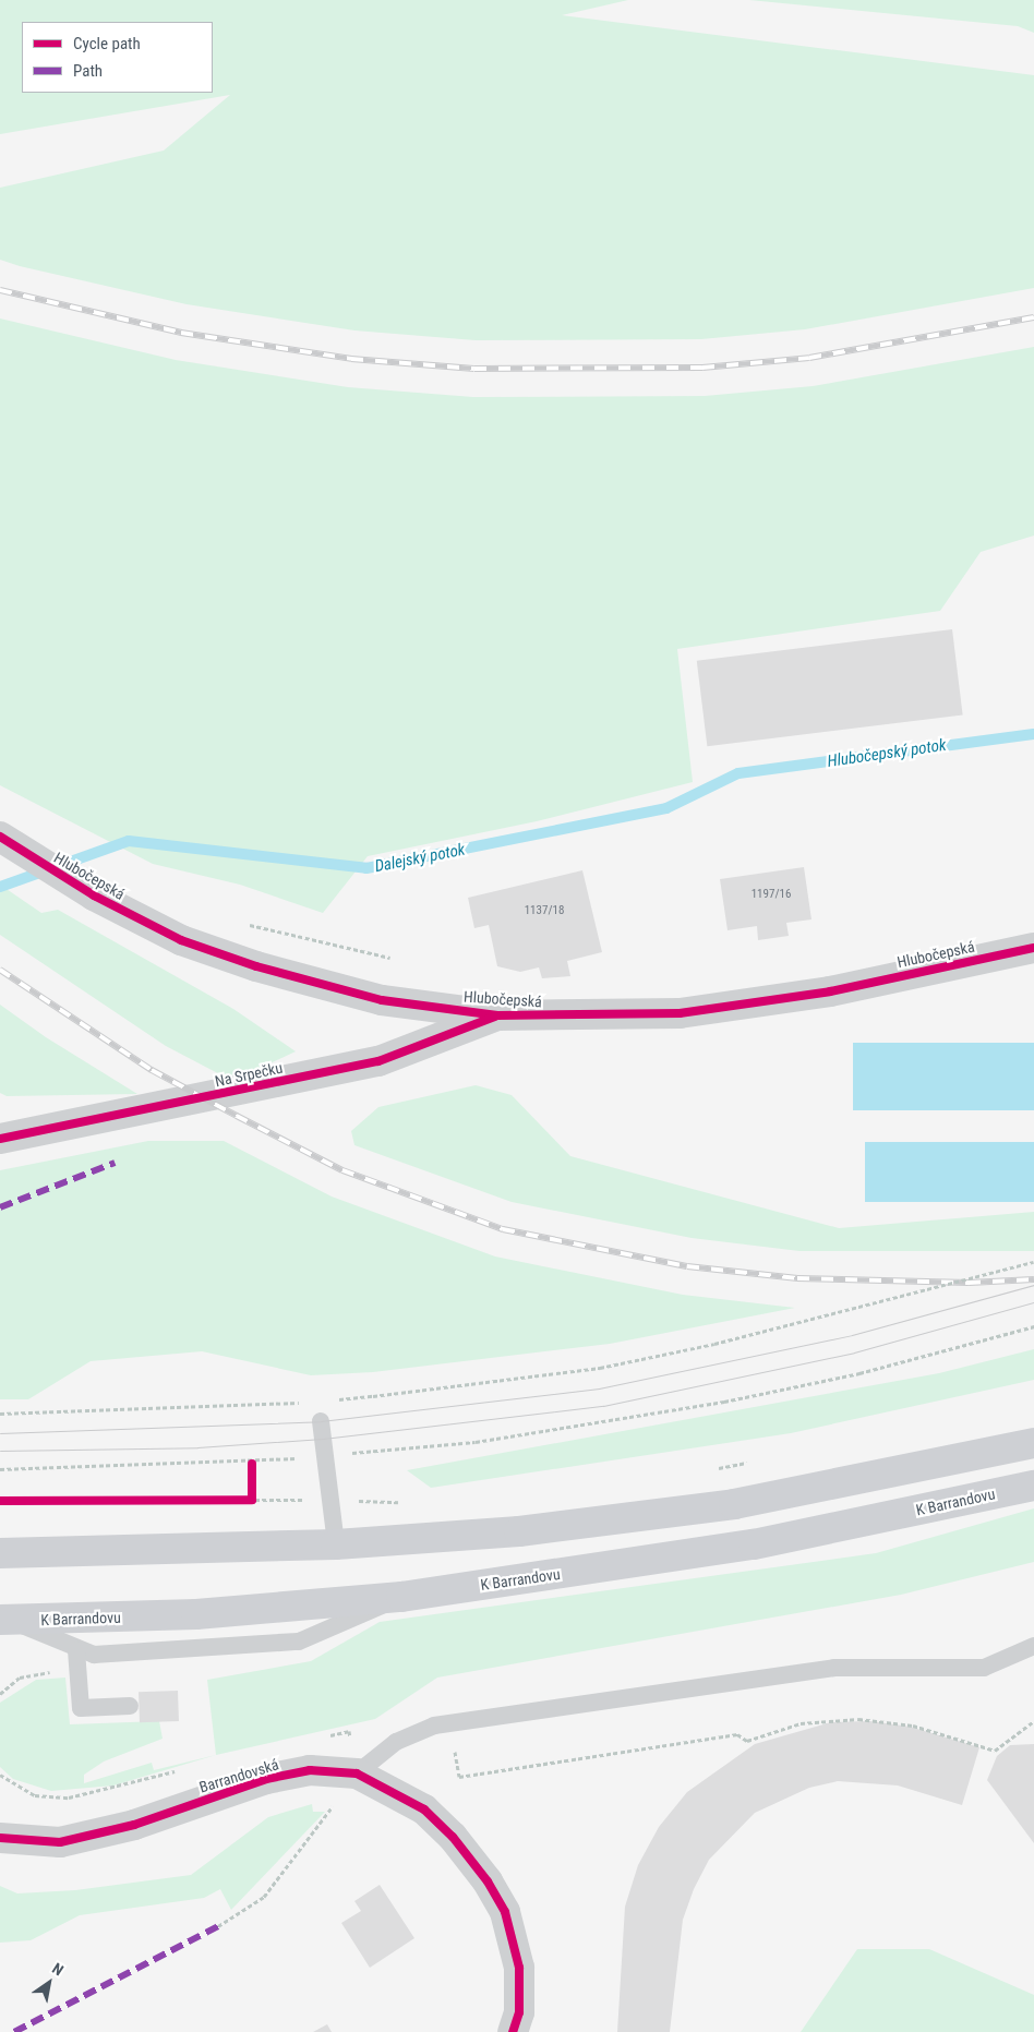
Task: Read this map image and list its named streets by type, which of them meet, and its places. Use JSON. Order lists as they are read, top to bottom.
{
  "streets": {
    "main road": ["K Barrandovu"],
    "street": ["Hlubočepská", "Na Srpečku", "Barrandovská"]
  },
  "crossings": [
    ["Hlubočepská", "Na Srpečku"]
  ],
  "water": ["Hlubočepský potok", "Dalejský potok"],
  "house_numbers": ["1197/16", "1137/18"],
  "legend": ["Cycle path", "Path"],
  "north": "top right"
}
